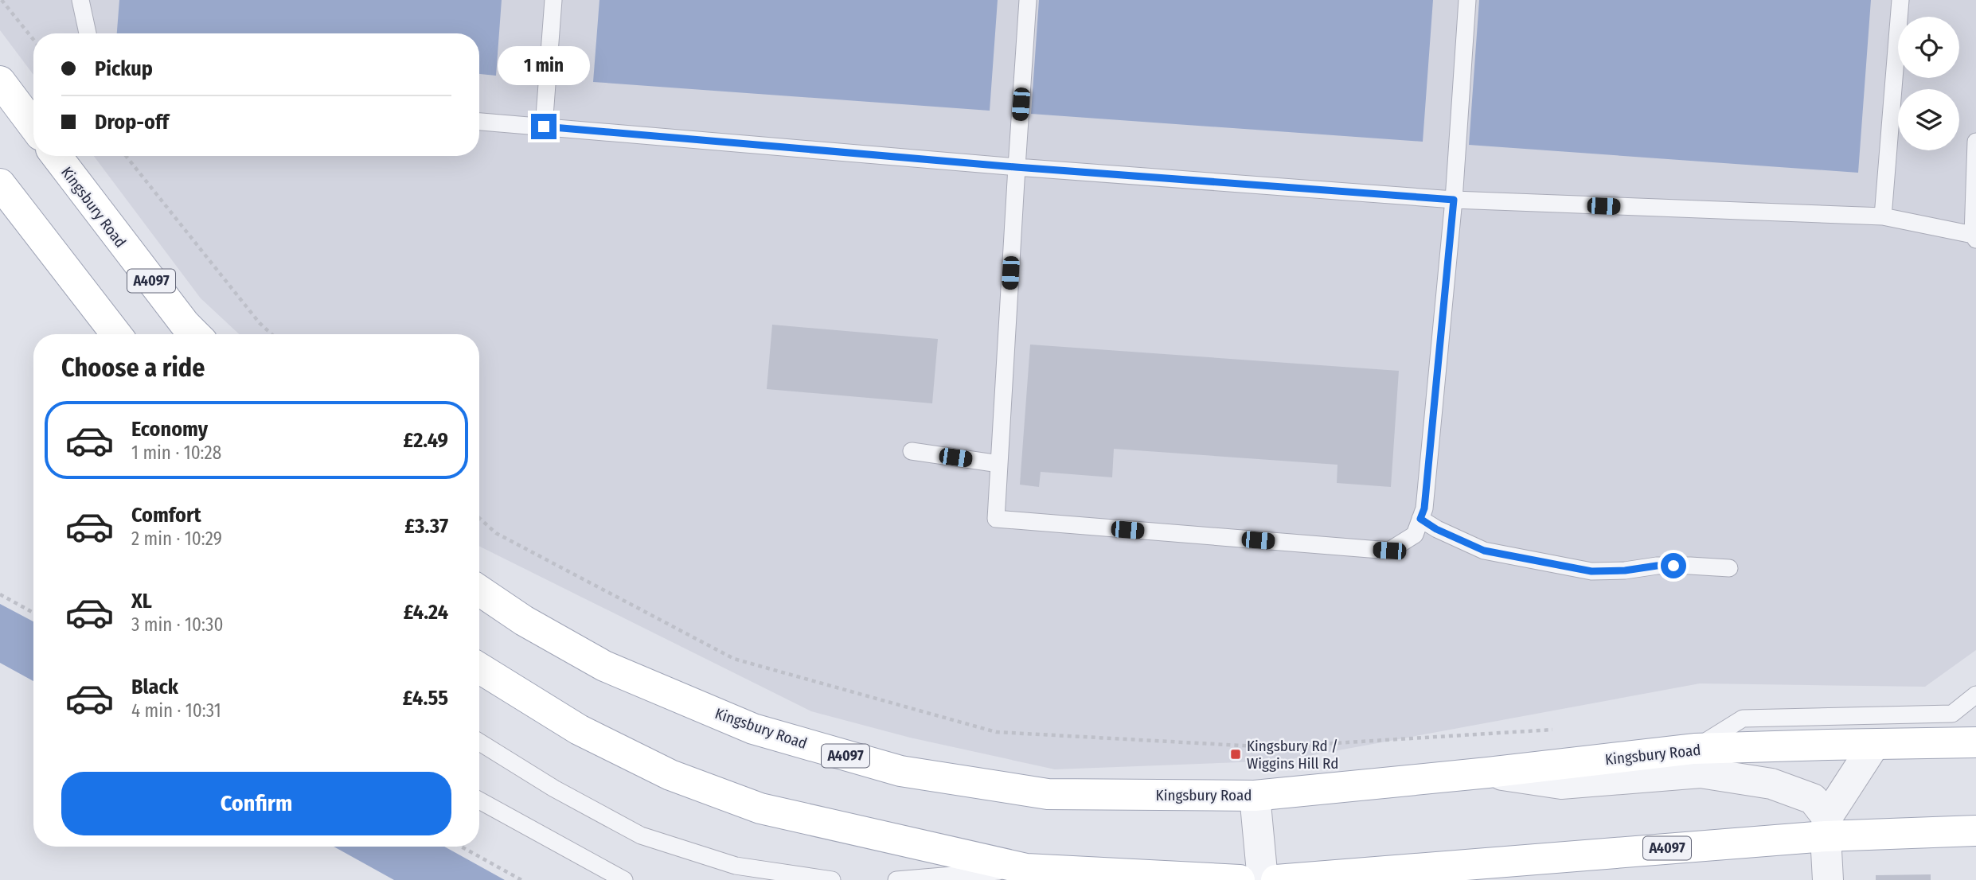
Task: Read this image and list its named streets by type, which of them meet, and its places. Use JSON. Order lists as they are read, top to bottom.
{
  "streets": {
    "main road": ["Kingsbury Road", "A4097"]
  },
  "places": {
    "transit": ["Kingsbury Rd / Wiggins Hill Rd"]
  },
  "page": {
    "banner": ["Pickup", "Drop-off"],
    "bubble": "1 min",
    "heading": "Choose a ride",
    "list": [
      {
        "name": "Economy",
        "note": "1 min · 10:28",
        "value": "£2.49"
      },
      {
        "name": "Comfort",
        "note": "2 min · 10:29",
        "value": "£3.37"
      },
      {
        "name": "XL",
        "note": "3 min · 10:30",
        "value": "£4.24"
      },
      {
        "name": "Black",
        "note": "4 min · 10:31",
        "value": "£4.55"
      }
    ],
    "buttons": "Confirm"
  }
}
